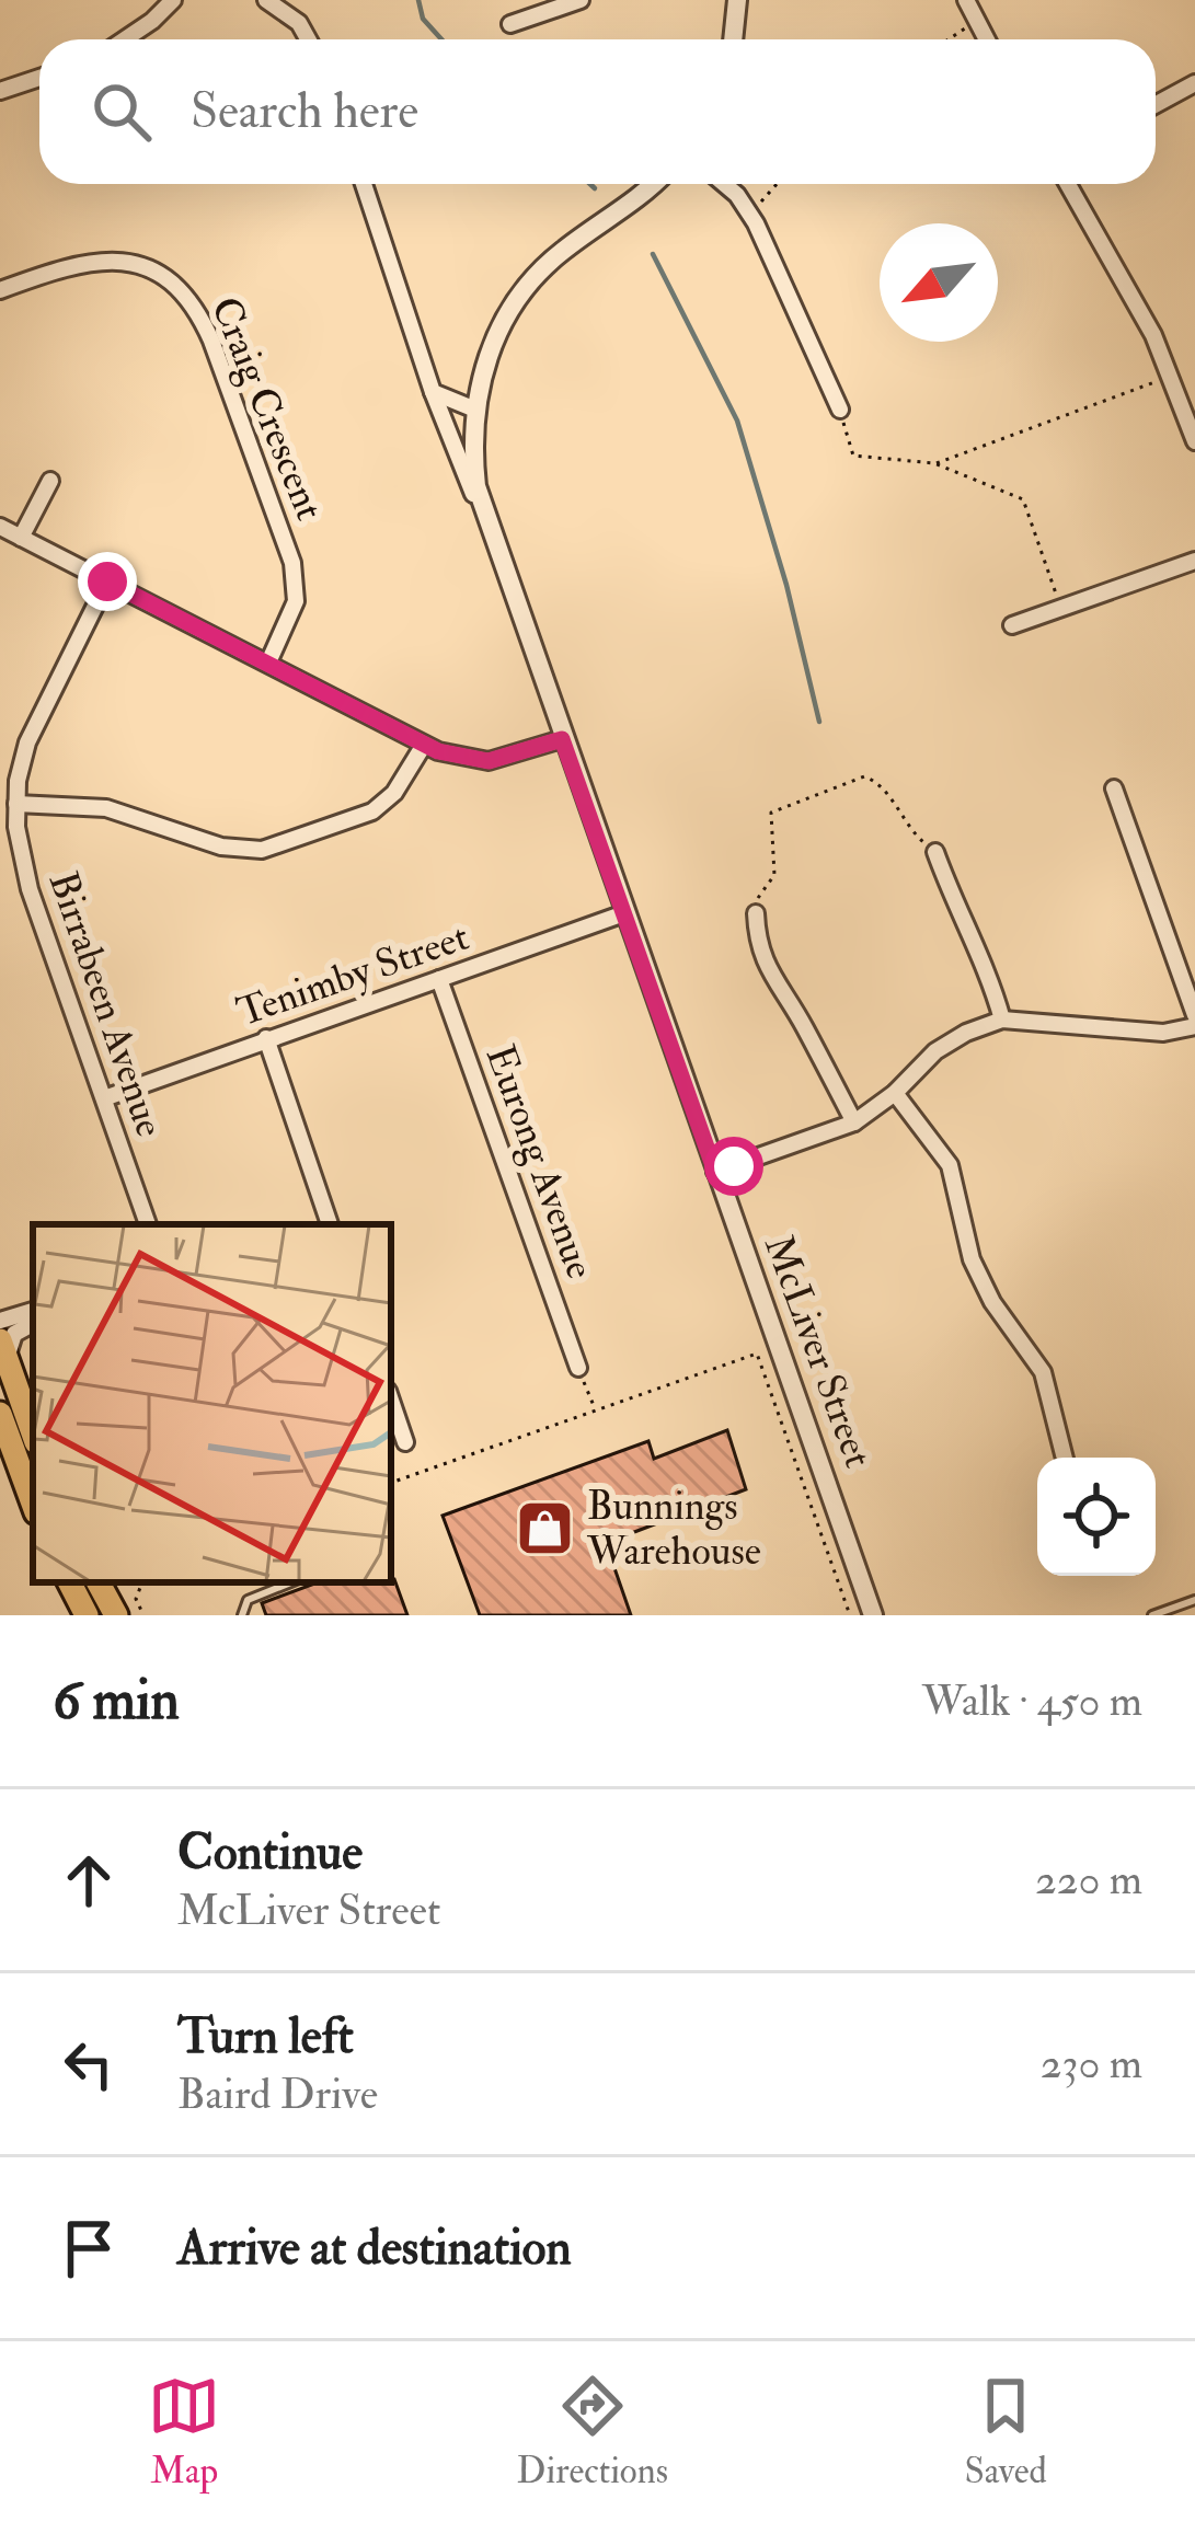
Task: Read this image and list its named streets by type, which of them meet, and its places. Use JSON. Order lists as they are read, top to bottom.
{
  "streets": {
    "street": [
      "Craig Crescent",
      "Tenimby Street",
      "Birrabeen Avenue",
      "Eurong Avenue",
      "McLiver Street"
    ]
  },
  "crossings": [
    ["Tenimby Street", "Birrabeen Avenue"],
    ["Tenimby Street", "Eurong Avenue"],
    ["Tenimby Street", "McLiver Street"]
  ],
  "places": {
    "shop": ["Bunnings Warehouse"]
  },
  "north": "bottom left",
  "page": {
    "search": "Search here",
    "heading": ["6 min", "Walk · 450 m"],
    "list": [
      ["Continue", "McLiver Street", "220 m"],
      ["Turn left", "Baird Drive", "230 m"],
      "Arrive at destination"
    ],
    "nav": ["Map", "Directions", "Saved"]
  }
}
